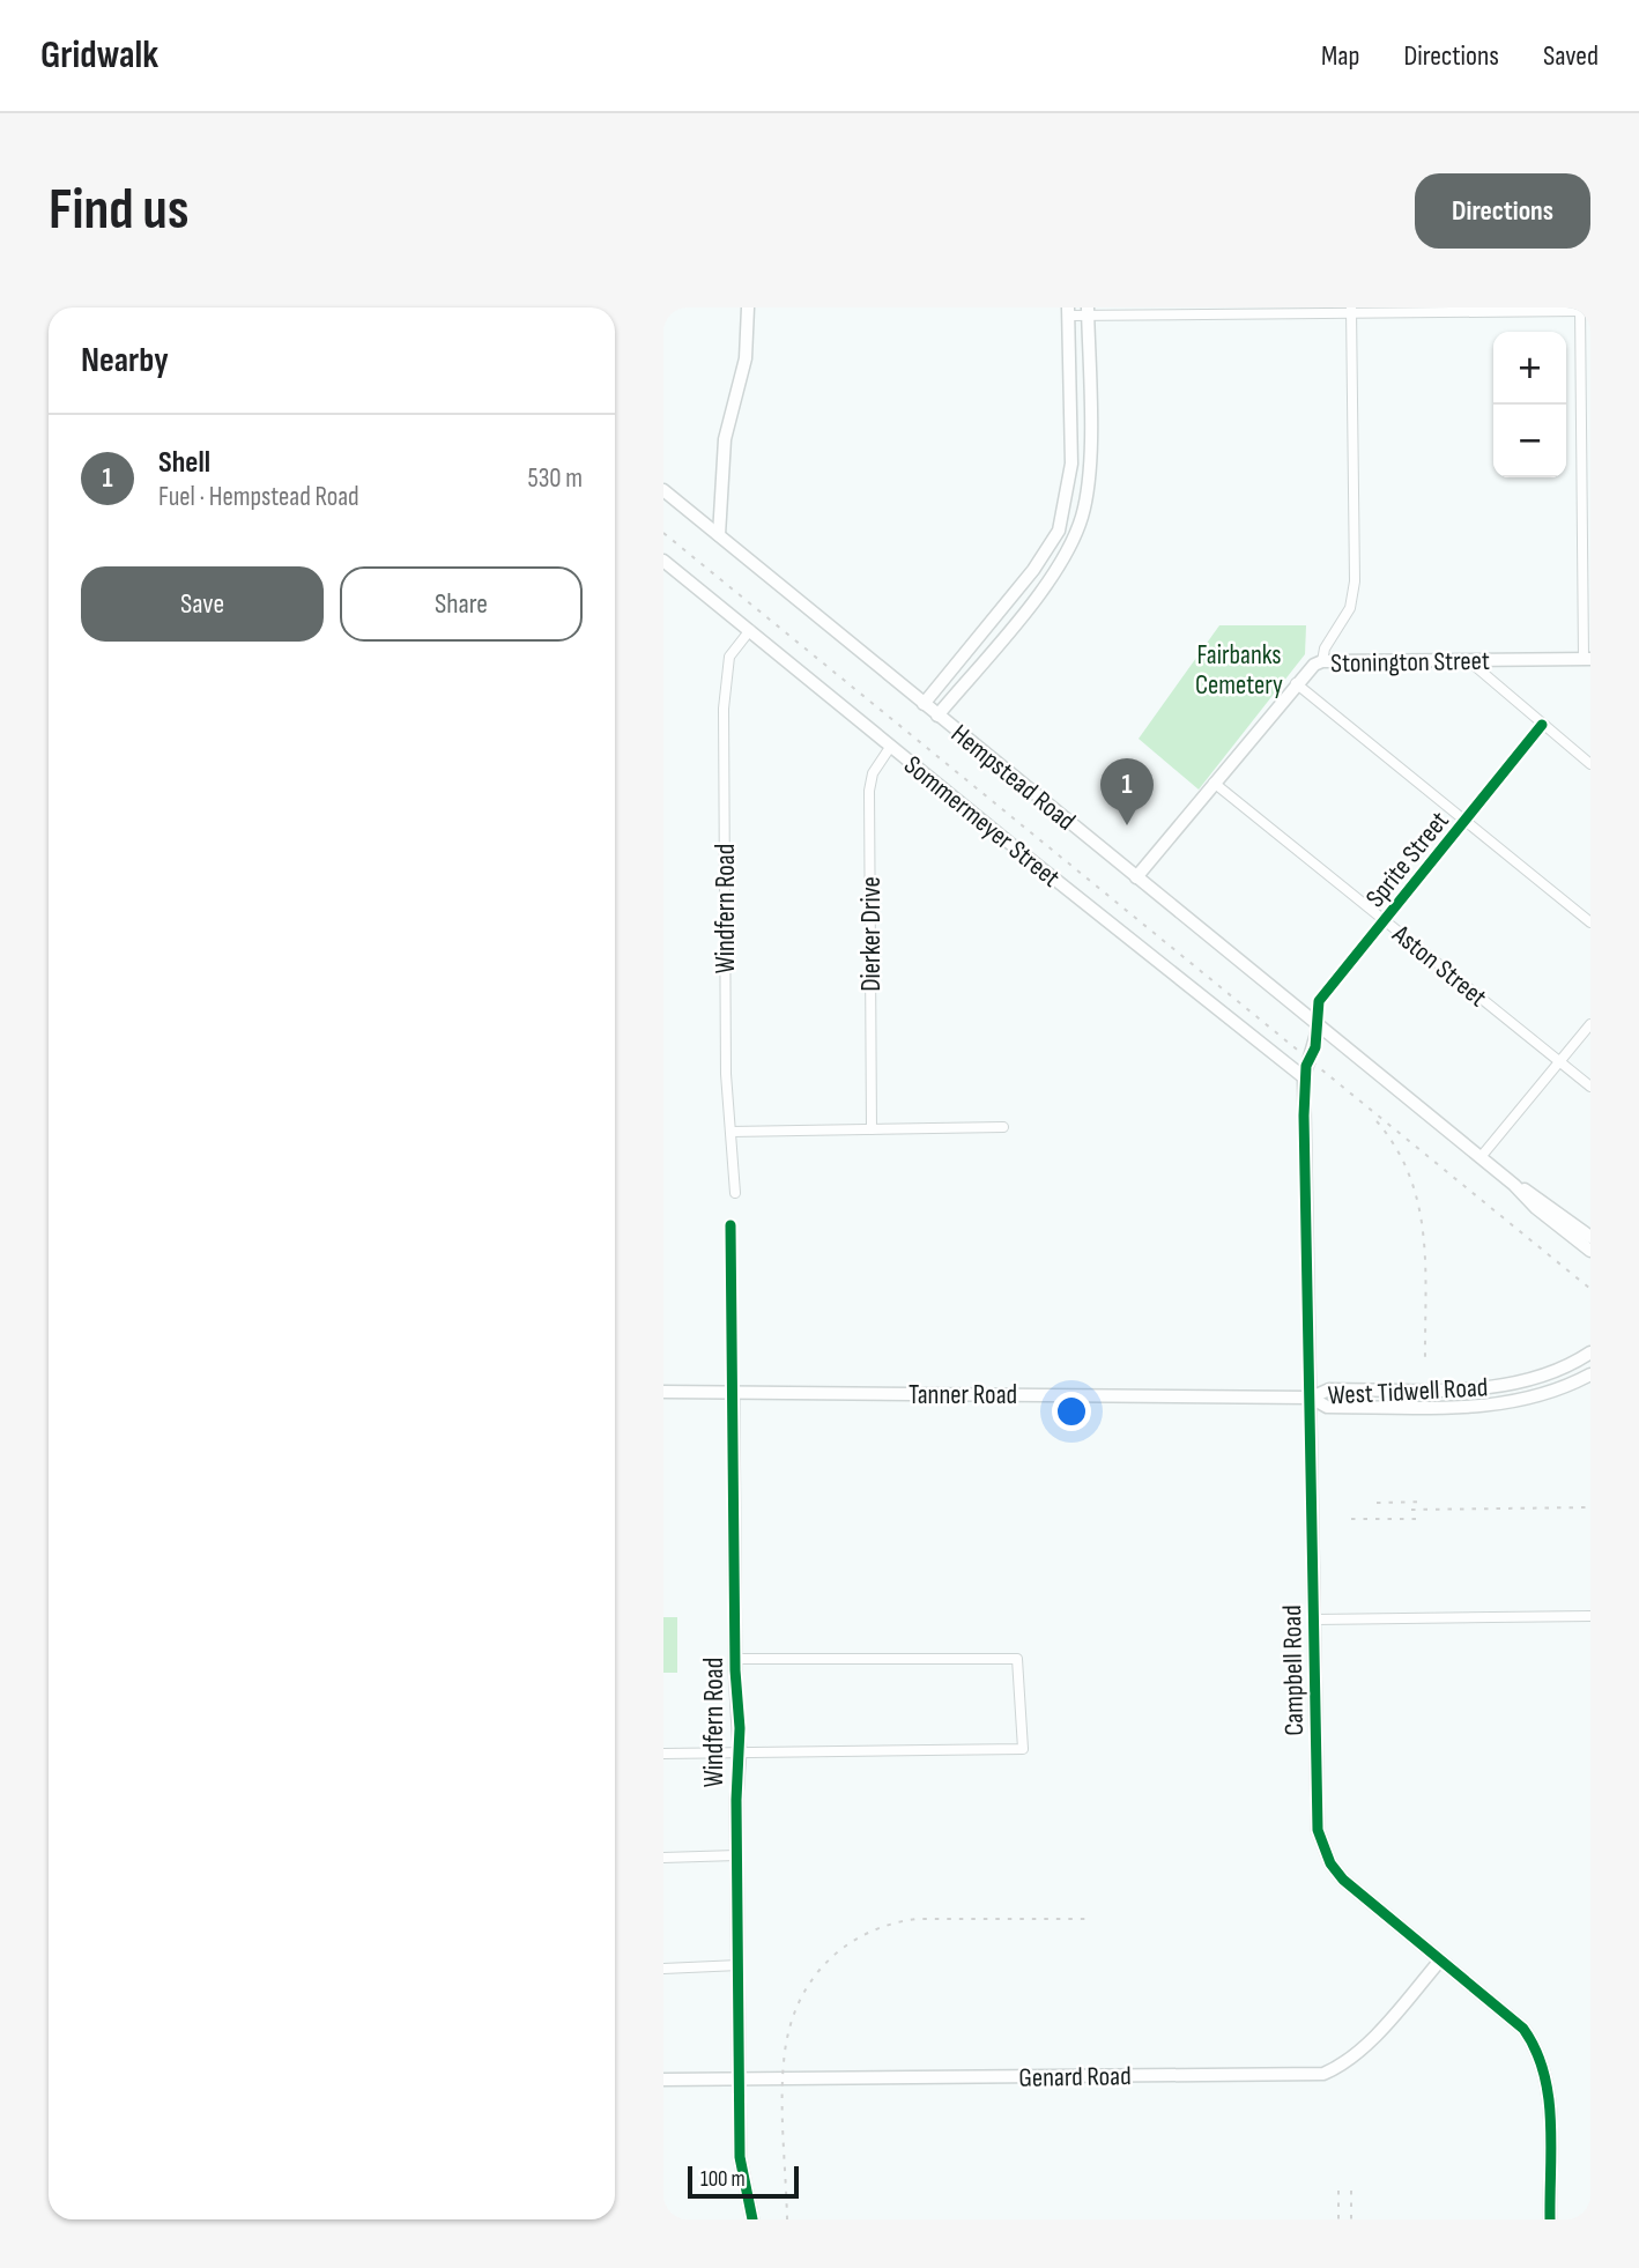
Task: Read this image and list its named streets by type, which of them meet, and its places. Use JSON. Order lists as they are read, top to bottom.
{
  "streets": {
    "street": [
      "Stonington Street",
      "Hempstead Road",
      "Sommermeyer Street",
      "Sprite Street",
      "Windfern Road",
      "Dierker Drive",
      "Aston Street",
      "West Tidwell Road",
      "Tanner Road",
      "Campbell Road",
      "Genard Road"
    ]
  },
  "crossings": [
    ["Stonington Street", "Hempstead Road"],
    ["Stonington Street", "Aston Street"],
    ["Hempstead Road", "Sprite Street"],
    ["Hempstead Road", "Campbell Road"],
    ["Sommermeyer Street", "Windfern Road"],
    ["Sommermeyer Street", "Dierker Drive"],
    ["Sommermeyer Street", "Campbell Road"],
    ["Sprite Street", "Aston Street"],
    ["Sprite Street", "Campbell Road"],
    ["Windfern Road", "Tanner Road"],
    ["Windfern Road", "Genard Road"],
    ["West Tidwell Road", "Tanner Road"],
    ["West Tidwell Road", "Campbell Road"],
    ["Tanner Road", "Campbell Road"],
    ["Campbell Road", "Genard Road"]
  ],
  "parks": ["Fairbanks Cemetery"],
  "scale_bar": "100 m",
  "page": {
    "header": "Gridwalk",
    "nav": ["Map", "Directions", "Saved"],
    "buttons": [
      "Directions",
      ["Save", "Share"]
    ],
    "title": "Find us",
    "heading": "Nearby",
    "map_buttons": ["+", "−"],
    "list": [
      {
        "mark": "1",
        "name": "Shell",
        "note": "Fuel · Hempstead Road",
        "value": "530 m"
      }
    ],
    "pins": "1",
    "scale": "100 m"
  }
}
